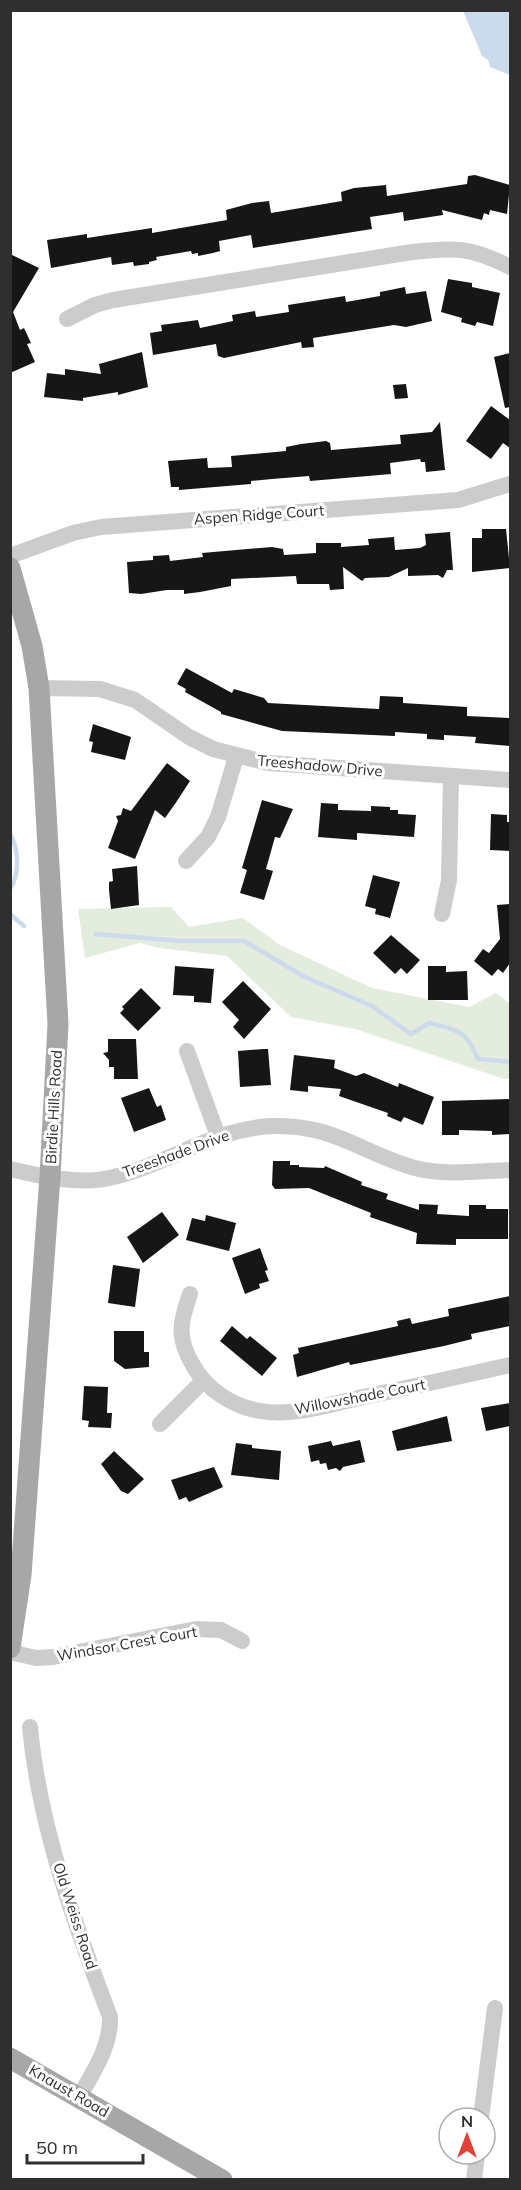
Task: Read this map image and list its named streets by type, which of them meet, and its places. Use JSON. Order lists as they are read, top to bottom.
{
  "streets": {
    "main road": ["Birdie Hills Road", "Knaust Road"],
    "street": [
      "Aspen Ridge Court",
      "Treeshadow Drive",
      "Treeshade Drive",
      "Willowshade Court",
      "Windsor Crest Court",
      "Old Weiss Road"
    ]
  },
  "crossings": [
    ["Treeshadow Drive", "Birdie Hills Road"],
    ["Birdie Hills Road", "Treeshade Drive"],
    ["Birdie Hills Road", "Windsor Crest Court"],
    ["Old Weiss Road", "Knaust Road"]
  ],
  "scale_bar": "50 m",
  "north": "top"
}
